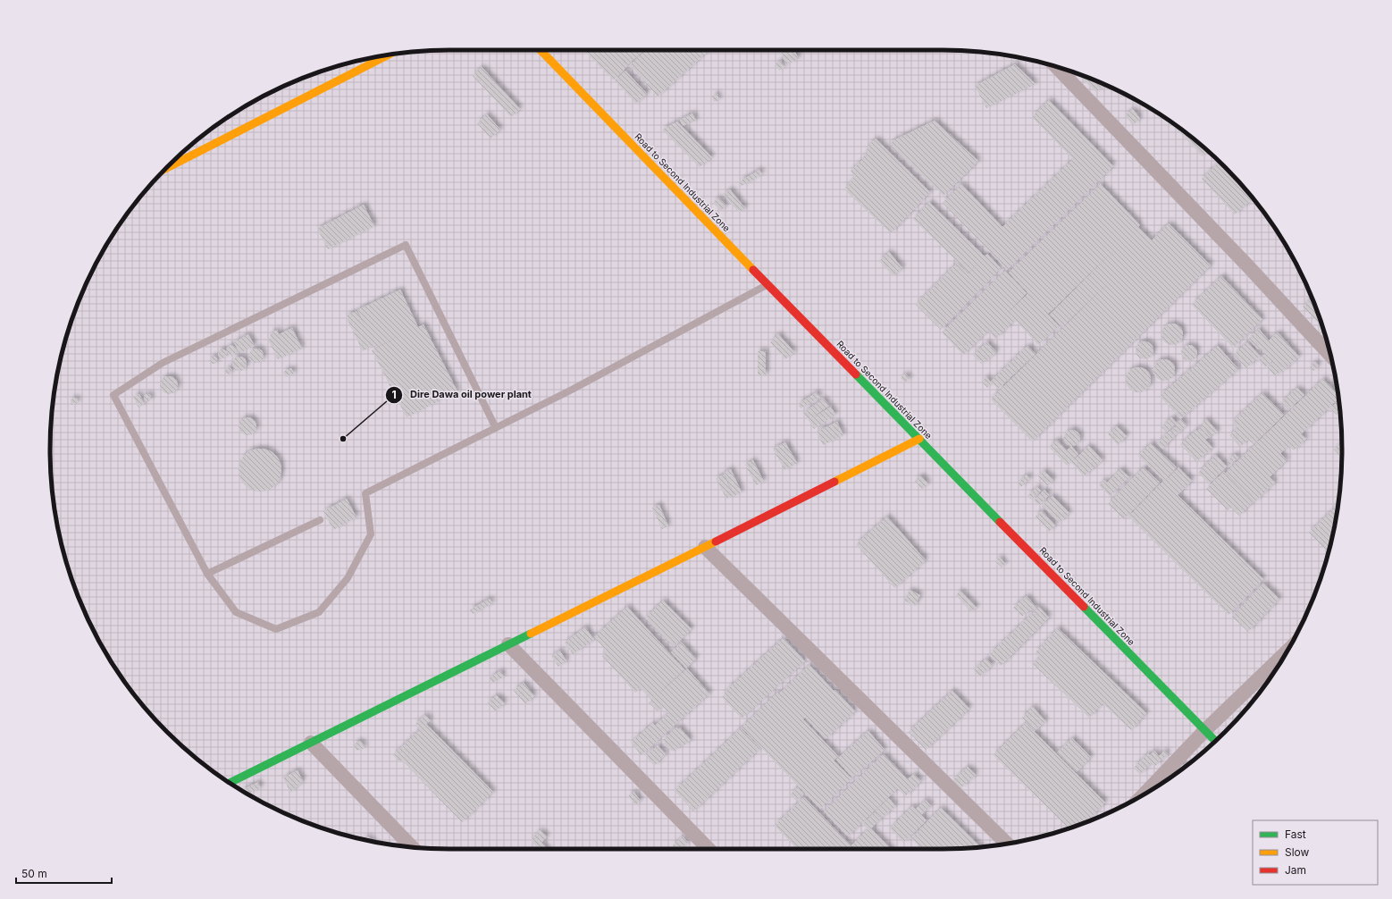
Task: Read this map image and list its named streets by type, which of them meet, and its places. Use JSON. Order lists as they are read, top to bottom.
{
  "streets": {
    "street": ["Road to Second Industrial Zone"]
  },
  "places": ["Dire Dawa oil power plant"],
  "legend": ["Fast", "Slow", "Jam"],
  "scale_bar": "50 m"
}
